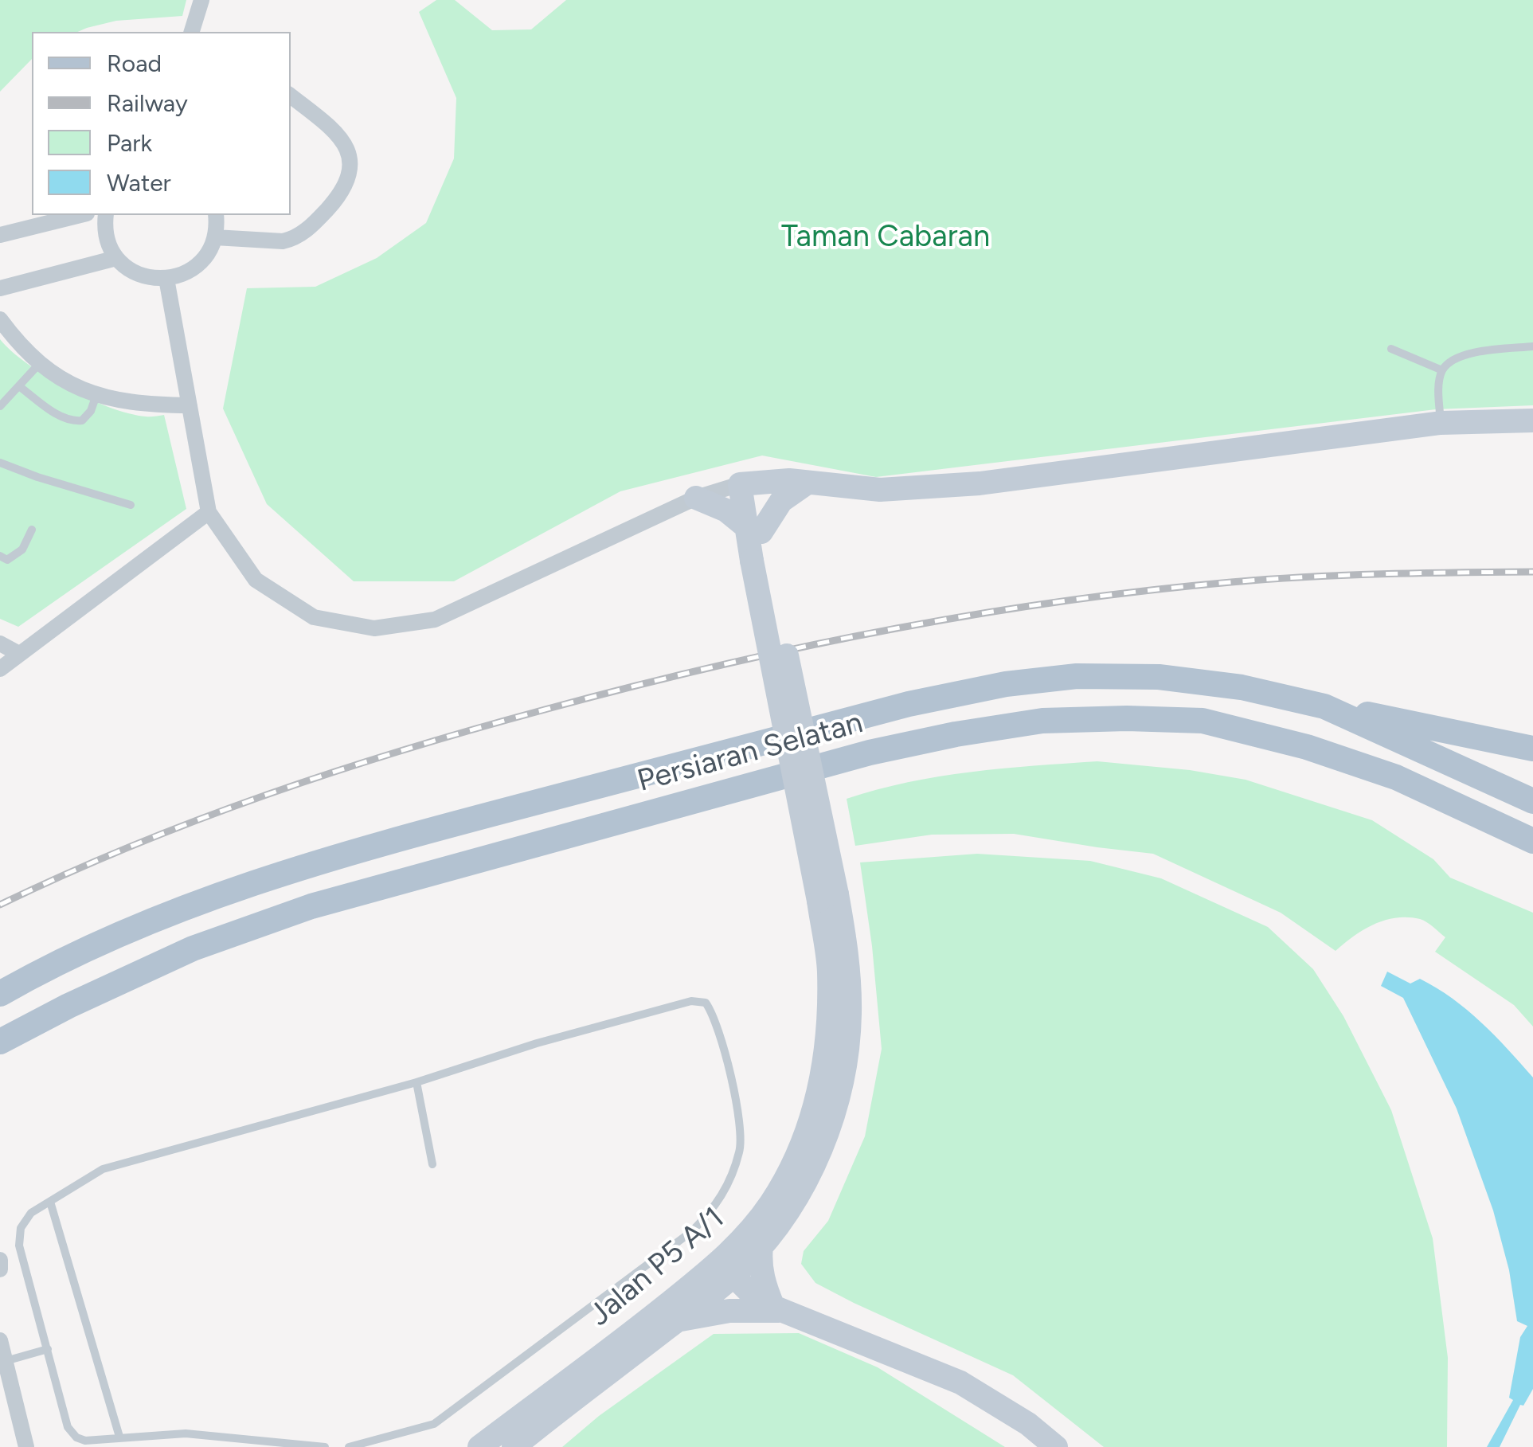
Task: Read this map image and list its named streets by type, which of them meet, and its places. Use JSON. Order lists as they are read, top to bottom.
{
  "streets": {
    "main road": ["Persiaran Selatan"],
    "street": ["Jalan P5 A/1"]
  },
  "parks": ["Taman Cabaran"],
  "legend": [
    "Road",
    "Railway",
    "Park",
    "Water"
  ]
}
